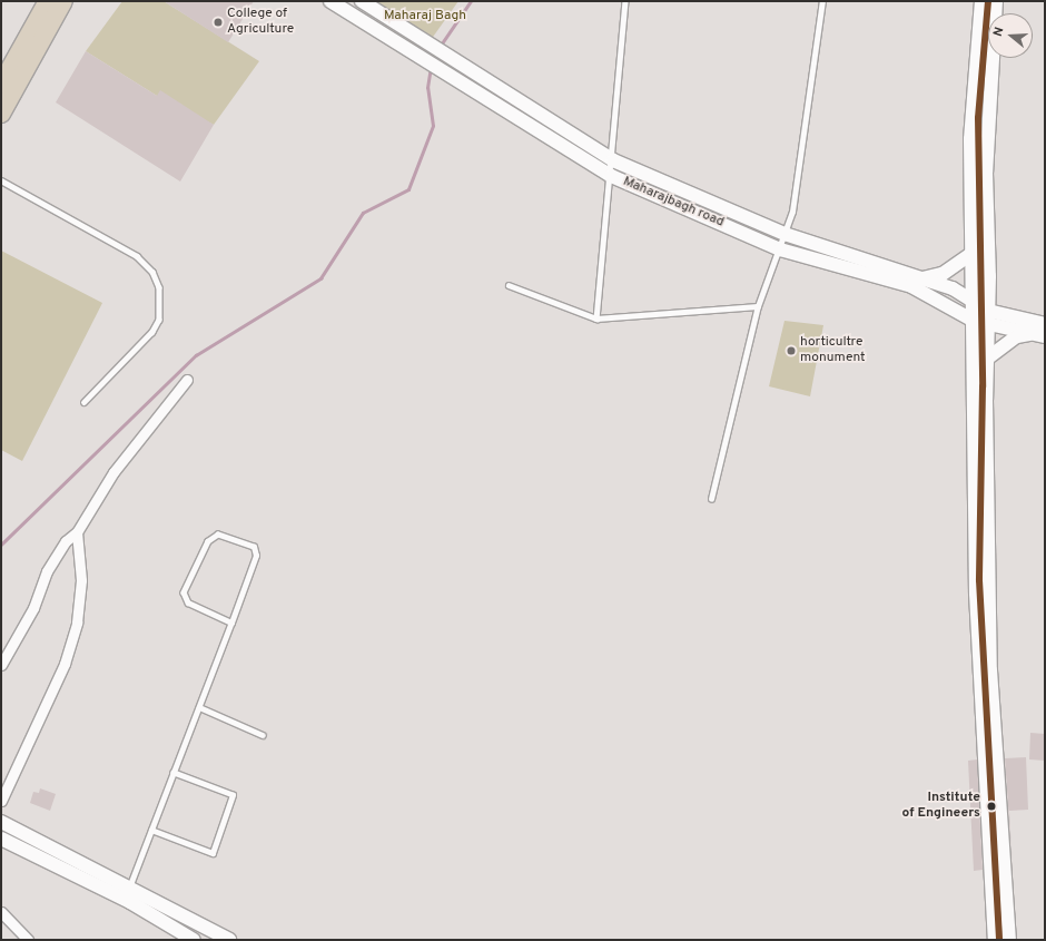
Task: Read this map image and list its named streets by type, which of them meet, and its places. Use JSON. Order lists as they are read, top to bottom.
{
  "streets": {
    "main road": ["Maharajbagh road"]
  },
  "parks": ["Maharaj Bagh"],
  "places": ["College of Agriculture", "horticultre monument", "Institute of Engineers"],
  "north": "left"
}
